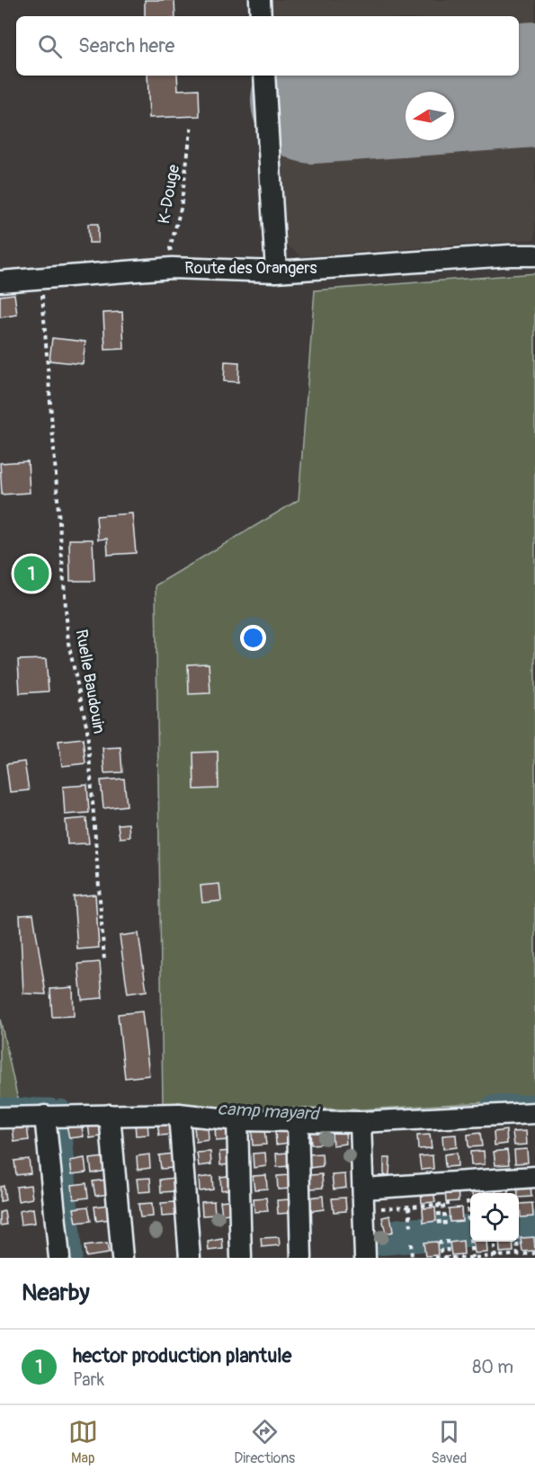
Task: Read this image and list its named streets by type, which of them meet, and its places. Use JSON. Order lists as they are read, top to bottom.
{
  "streets": {
    "street": ["Route des Orangers"],
    "path": ["K-Douge", "Ruelle Baudouin"]
  },
  "crossings": [
    ["K-Douge", "Route des Orangers"],
    ["Route des Orangers", "Ruelle Baudouin"]
  ],
  "water": ["camp mayard"],
  "north": "left",
  "page": {
    "search": "Search here",
    "pins": "1",
    "heading": "Nearby",
    "list": [
      {
        "mark": "1",
        "name": "hector production plantule",
        "note": "Park",
        "value": "80 m"
      }
    ],
    "nav": ["Map", "Directions", "Saved"]
  }
}
